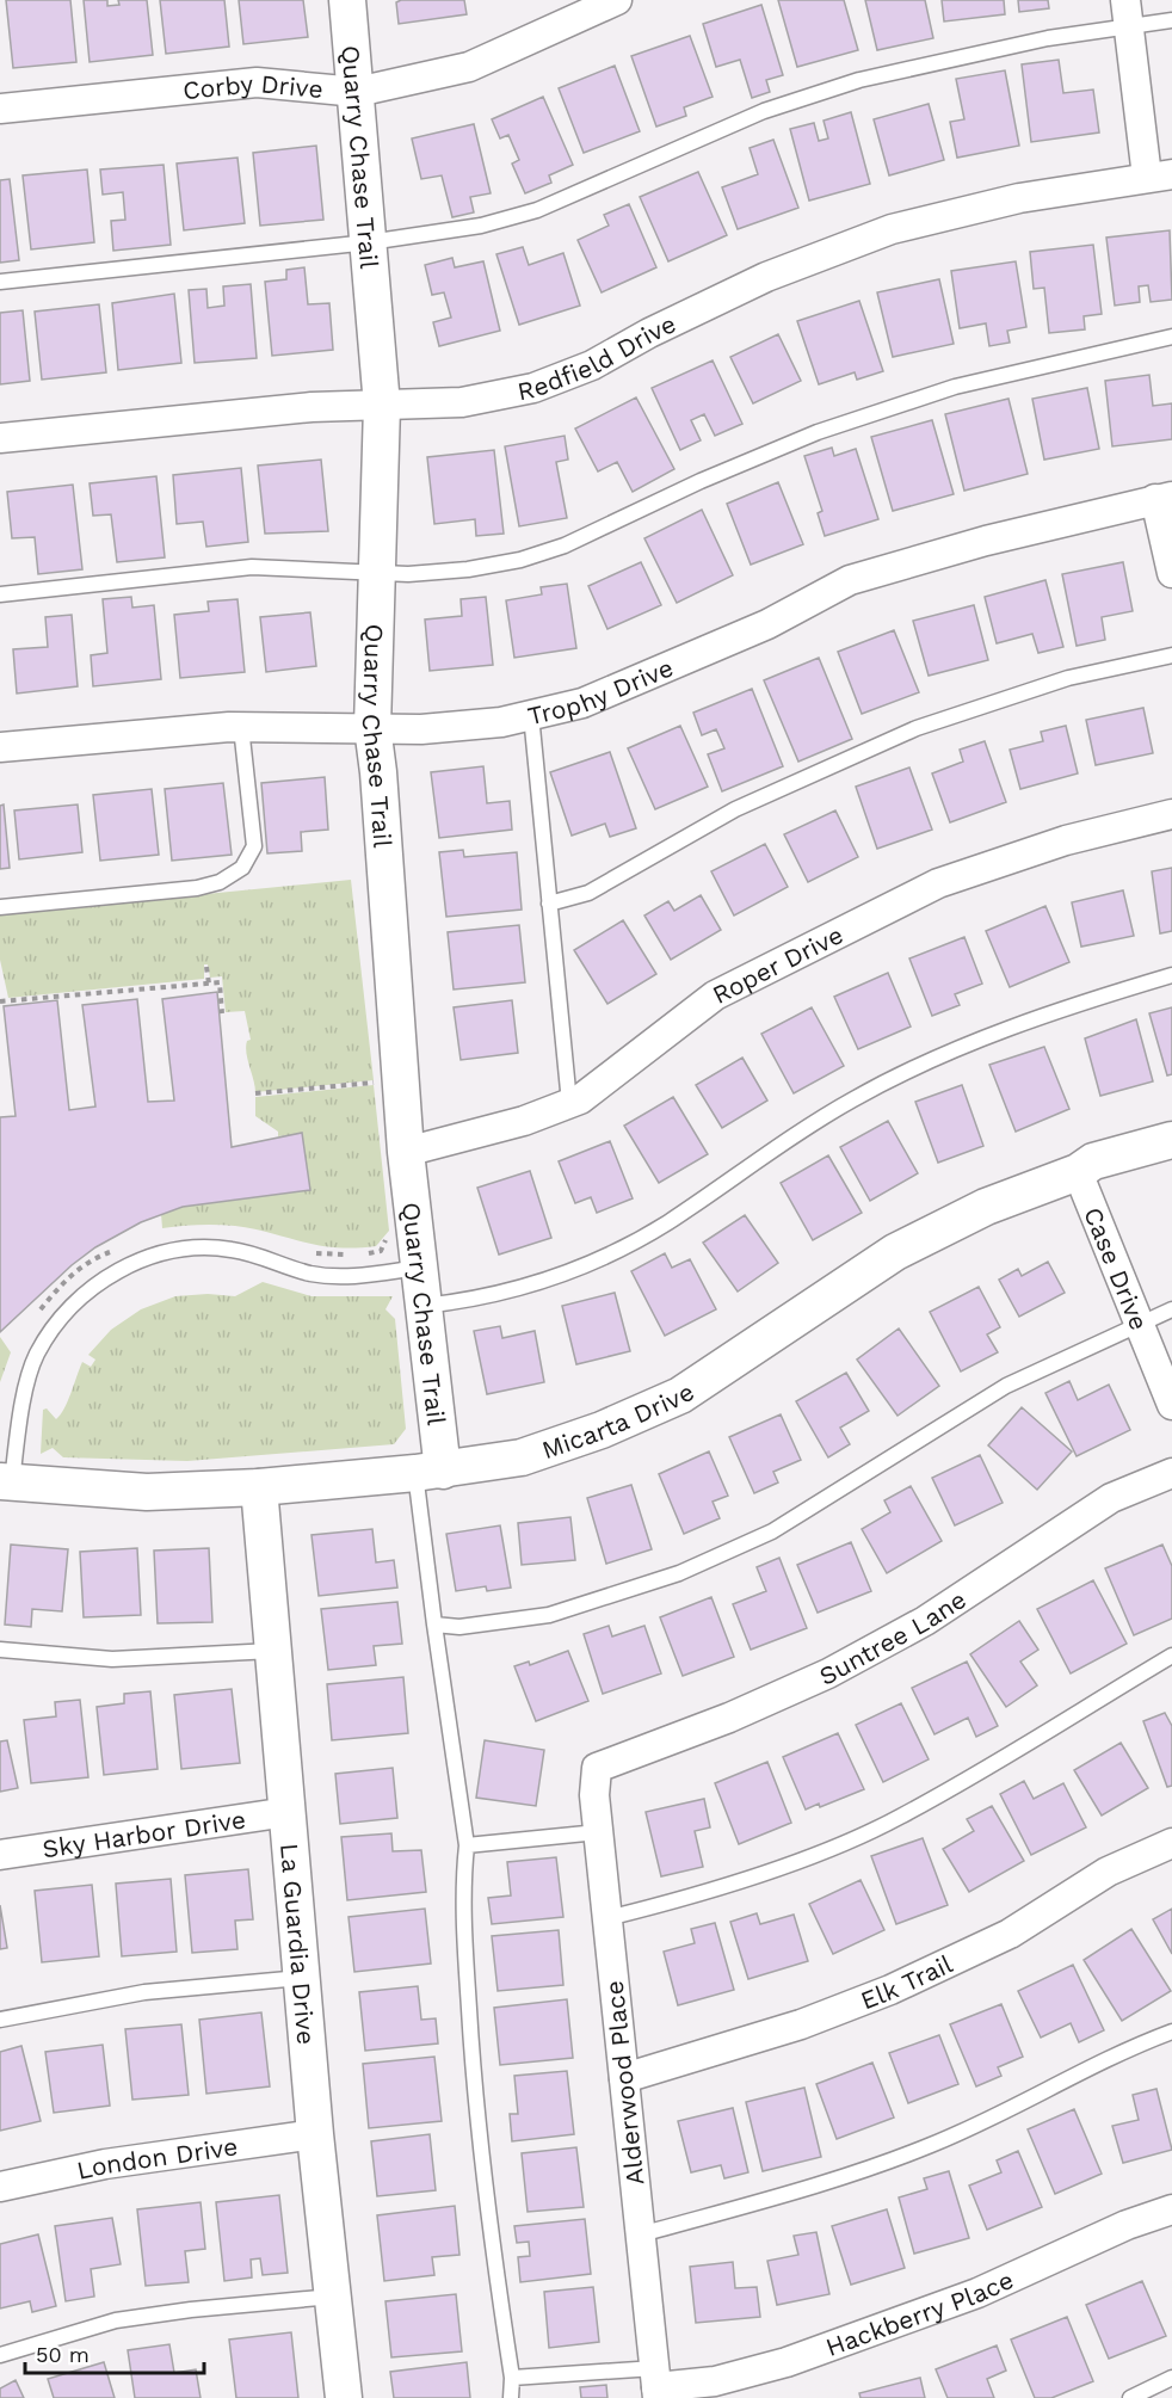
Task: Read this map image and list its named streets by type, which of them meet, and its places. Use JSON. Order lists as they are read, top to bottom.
{
  "streets": {
    "street": [
      "Corby Drive",
      "Quarry Chase Trail",
      "Redfield Drive",
      "Trophy Drive",
      "Roper Drive",
      "Case Drive",
      "Micarta Drive",
      "Suntree Lane",
      "Sky Harbor Drive",
      "La Guardia Drive",
      "Elk Trail",
      "Alderwood Place",
      "London Drive",
      "Hackberry Place"
    ]
  },
  "crossings": [
    ["Corby Drive", "Quarry Chase Trail"],
    ["Quarry Chase Trail", "Redfield Drive"],
    ["Quarry Chase Trail", "Trophy Drive"],
    ["Quarry Chase Trail", "Roper Drive"],
    ["Quarry Chase Trail", "Micarta Drive"],
    ["Case Drive", "Micarta Drive"],
    ["Micarta Drive", "La Guardia Drive"],
    ["Suntree Lane", "Alderwood Place"],
    ["Sky Harbor Drive", "La Guardia Drive"],
    ["La Guardia Drive", "London Drive"],
    ["Elk Trail", "Alderwood Place"],
    ["Alderwood Place", "Hackberry Place"]
  ],
  "scale_bar": "50 m"
}
